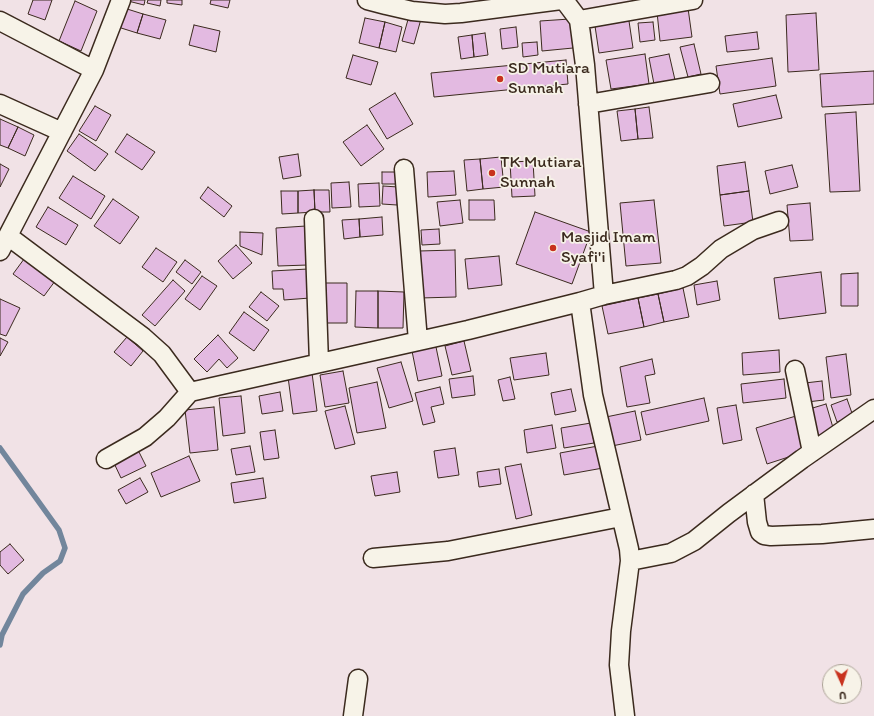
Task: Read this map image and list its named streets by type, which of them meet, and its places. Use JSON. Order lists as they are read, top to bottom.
{
  "places": ["SD Mutiara Sunnah", "TK Mutiara Sunnah", "Masjid Imam Syafi'i"],
  "north": "bottom"
}
